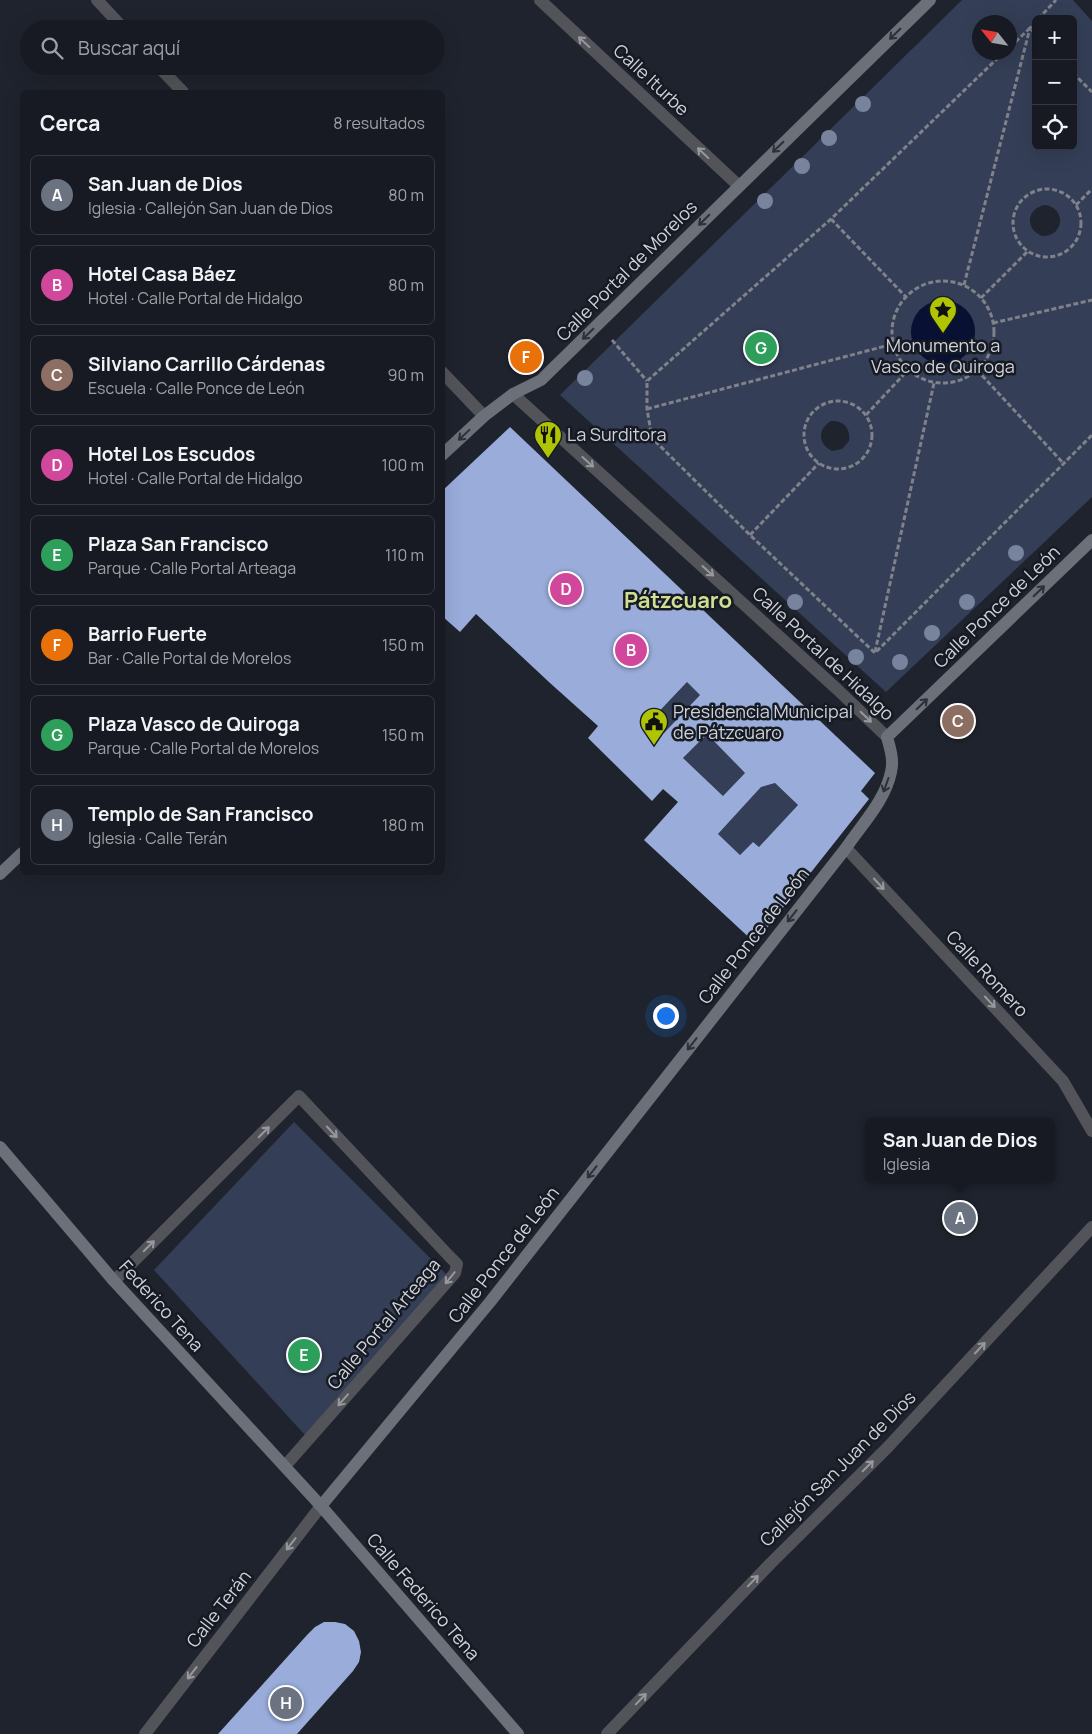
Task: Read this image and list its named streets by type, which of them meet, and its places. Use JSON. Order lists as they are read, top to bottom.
{
  "streets": {
    "main road": [
      "Calle Portal de Morelos",
      "Calle Ponce de León",
      "Federico Tena",
      "Calle Federico Tena"
    ],
    "street": [
      "Calle Iturbe",
      "Calle Portal de Hidalgo",
      "Calle Romero",
      "Calle Portal Arteaga",
      "Callejón San Juan de Dios",
      "Calle Terán"
    ]
  },
  "crossings": [
    ["Calle Iturbe", "Calle Portal de Morelos"],
    ["Calle Portal de Morelos", "Calle Portal de Hidalgo"],
    ["Calle Ponce de León", "Calle Portal de Hidalgo"],
    ["Calle Ponce de León", "Calle Romero"],
    ["Calle Ponce de León", "Calle Federico Tena"],
    ["Calle Ponce de León", "Calle Terán"],
    ["Federico Tena", "Calle Portal Arteaga"],
    ["Federico Tena", "Calle Federico Tena"],
    ["Calle Federico Tena", "Calle Terán"]
  ],
  "one_way": [
    "Calle Iturbe",
    "Calle Portal de Morelos",
    "Calle Portal de Hidalgo",
    "Calle Romero",
    "Callejón San Juan de Dios",
    "Calle Terán"
  ],
  "districts": ["Pátzcuaro"],
  "places": {
    "place": ["Monumento a Vasco de Quiroga"],
    "restaurant": ["La Surditora"],
    "public building": ["Presidencia Municipal de Pátzcuaro"]
  },
  "north": "top left",
  "page": {
    "map_buttons": ["+", "−"],
    "search": "Buscar aquí",
    "heading": ["Cerca", "8 resultados"],
    "list": [
      {
        "mark": "A",
        "name": "San Juan de Dios",
        "note": "Iglesia · Callejón San Juan de Dios",
        "value": "80 m"
      },
      {
        "mark": "B",
        "name": "Hotel Casa Báez",
        "note": "Hotel · Calle Portal de Hidalgo",
        "value": "80 m"
      },
      {
        "mark": "C",
        "name": "Silviano Carrillo Cárdenas",
        "note": "Escuela · Calle Ponce de León",
        "value": "90 m"
      },
      {
        "mark": "D",
        "name": "Hotel Los Escudos",
        "note": "Hotel · Calle Portal de Hidalgo",
        "value": "100 m"
      },
      {
        "mark": "E",
        "name": "Plaza San Francisco",
        "note": "Parque · Calle Portal Arteaga",
        "value": "110 m"
      },
      {
        "mark": "F",
        "name": "Barrio Fuerte",
        "note": "Bar · Calle Portal de Morelos",
        "value": "150 m"
      },
      {
        "mark": "G",
        "name": "Plaza Vasco de Quiroga",
        "note": "Parque · Calle Portal de Morelos",
        "value": "150 m"
      },
      {
        "mark": "H",
        "name": "Templo de San Francisco",
        "note": "Iglesia · Calle Terán",
        "value": "180 m"
      }
    ],
    "pins": [
      "G",
      "F",
      "D",
      "B",
      "C",
      "A",
      "E",
      "H"
    ],
    "popup": ["San Juan de Dios", "Iglesia"]
  }
}
